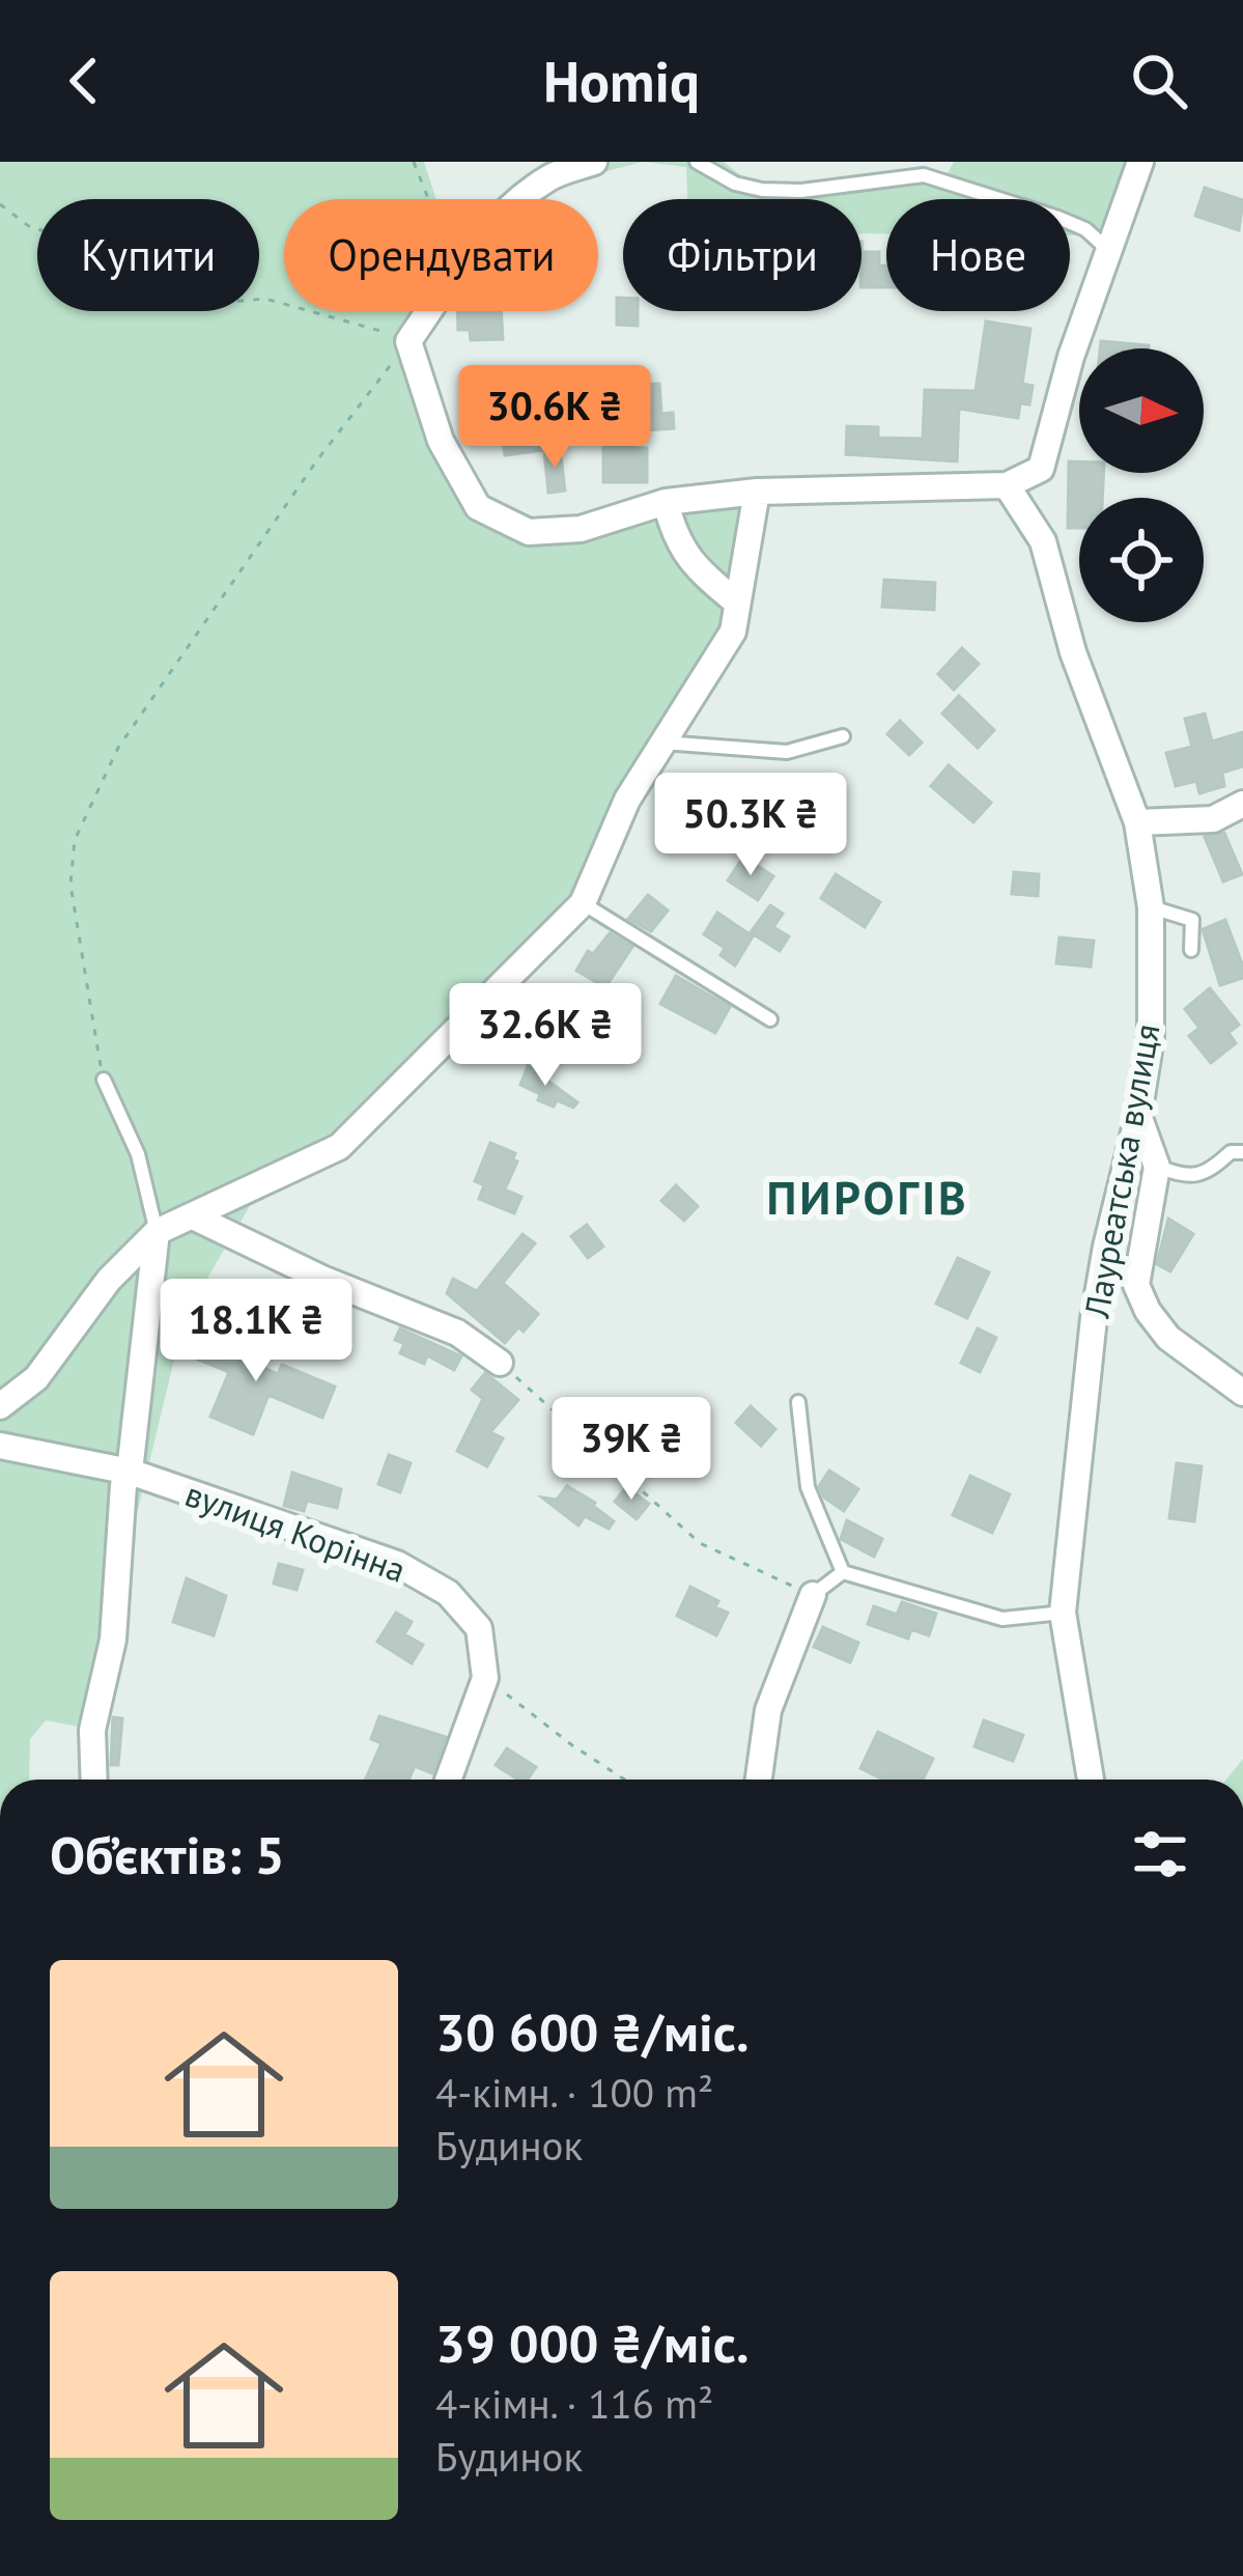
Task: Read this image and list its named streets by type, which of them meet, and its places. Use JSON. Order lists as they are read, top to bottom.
{
  "streets": {
    "street": ["Лауреатська вулиця", "вулиця Корінна"]
  },
  "districts": ["ПИРОГІВ"],
  "north": "right",
  "page": {
    "header": "Homiq",
    "chip": [
      "Купити",
      "Орендувати",
      "Фільтри",
      "Нове"
    ],
    "price": [
      "30.6K ₴",
      "50.3K ₴",
      "32.6K ₴",
      "18.1K ₴",
      "39K ₴"
    ],
    "heading": "Об’єктів: 5",
    "list": [
      {
        "name": "30 600 ₴/міс.",
        "note": "4-кімн. · 100 m² · Будинок"
      },
      {
        "name": "39 000 ₴/міс.",
        "note": "4-кімн. · 116 m² · Будинок"
      }
    ]
  }
}
